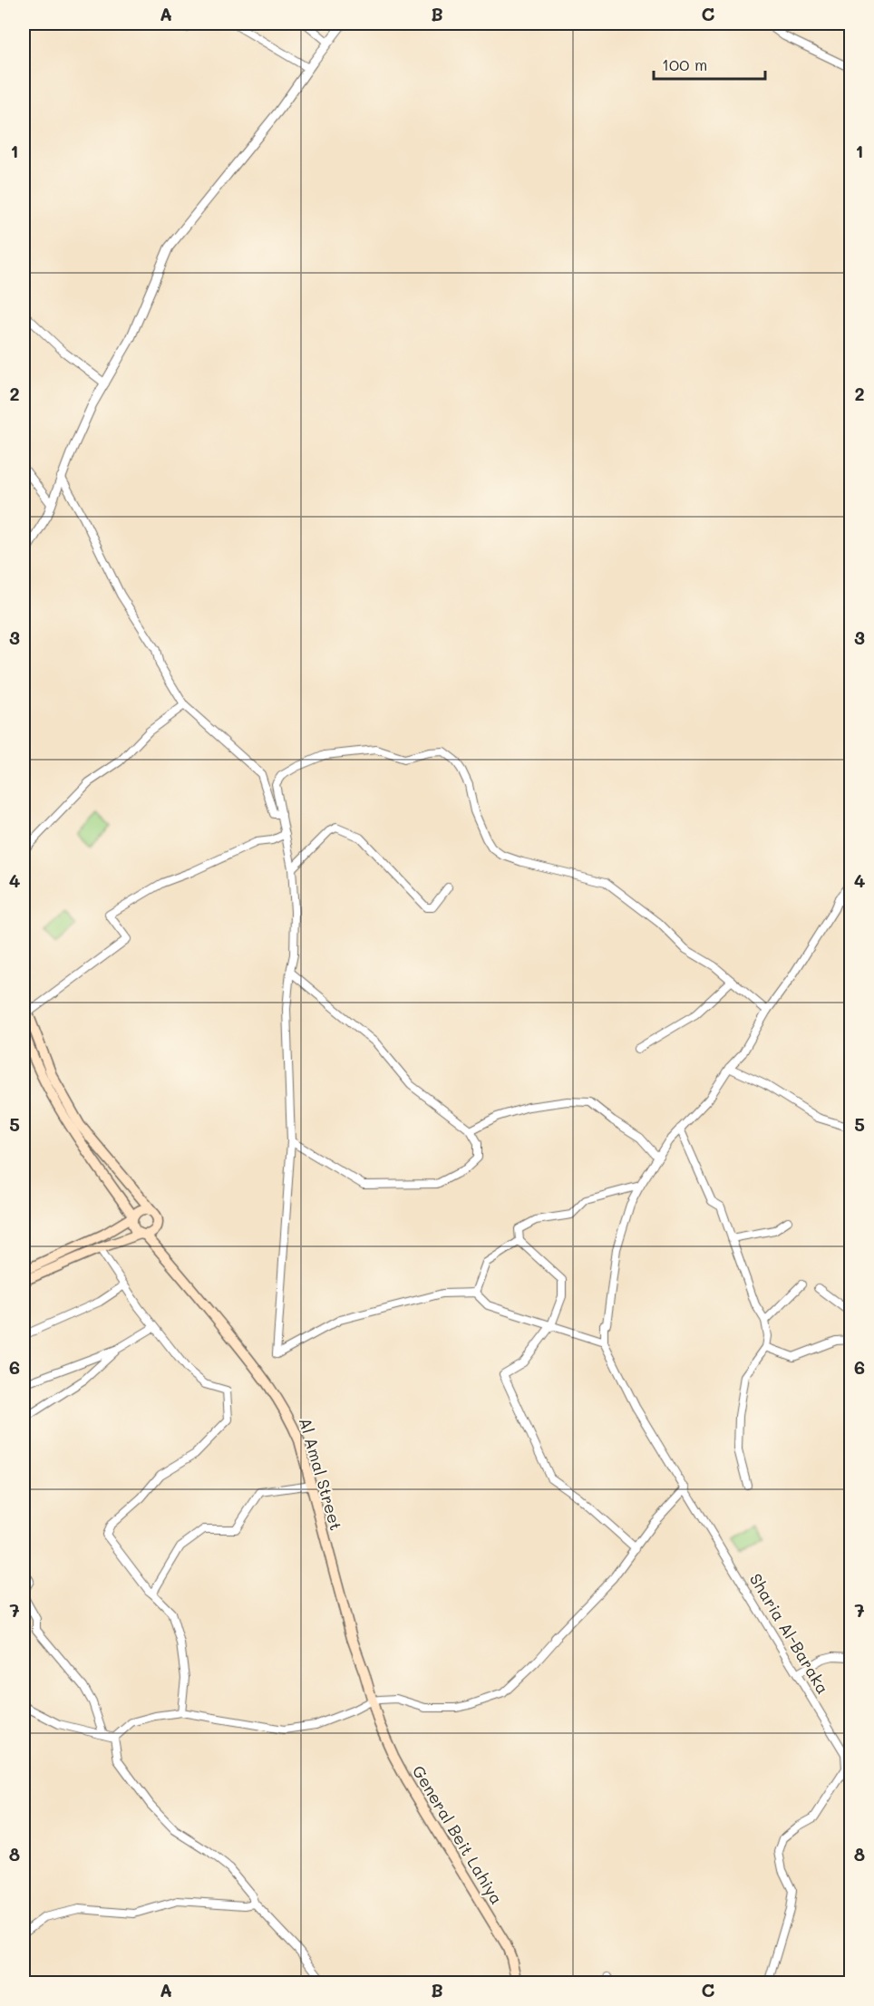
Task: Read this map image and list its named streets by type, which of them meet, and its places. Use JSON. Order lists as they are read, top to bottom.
{
  "streets": {
    "main road": ["Al Amal Street", "General Beit Lahiya"],
    "street": ["Sharia Al-Baraka"]
  },
  "crossings": [
    ["Al Amal Street", "General Beit Lahiya"]
  ],
  "scale_bar": "100 m",
  "grid": {
    "columns": ["A", "B", "C"],
    "rows": [
      "1",
      "2",
      "3",
      "4",
      "5",
      "6",
      "7",
      "8"
    ]
  }
}
